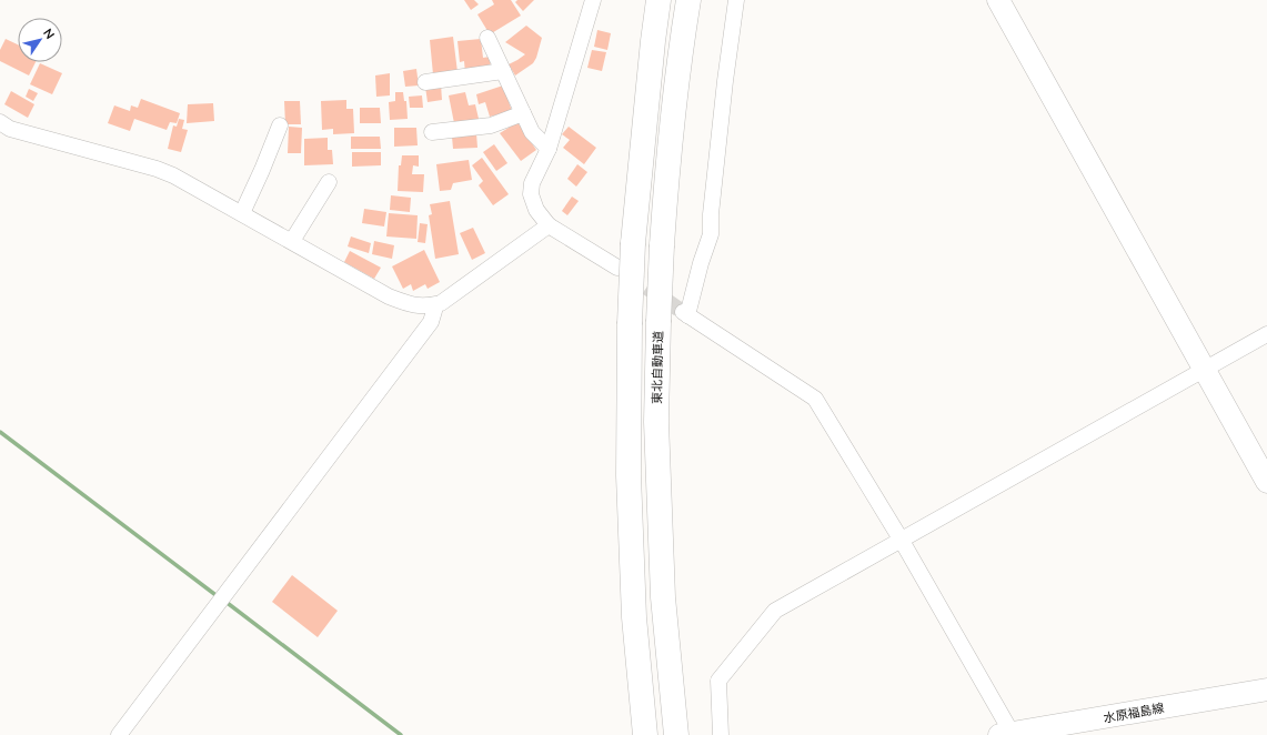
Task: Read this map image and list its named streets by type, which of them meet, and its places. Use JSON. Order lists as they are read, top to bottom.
{
  "streets": {
    "highway": ["東北自動車道"],
    "street": ["水原福島線"]
  },
  "north": "top right"
}
